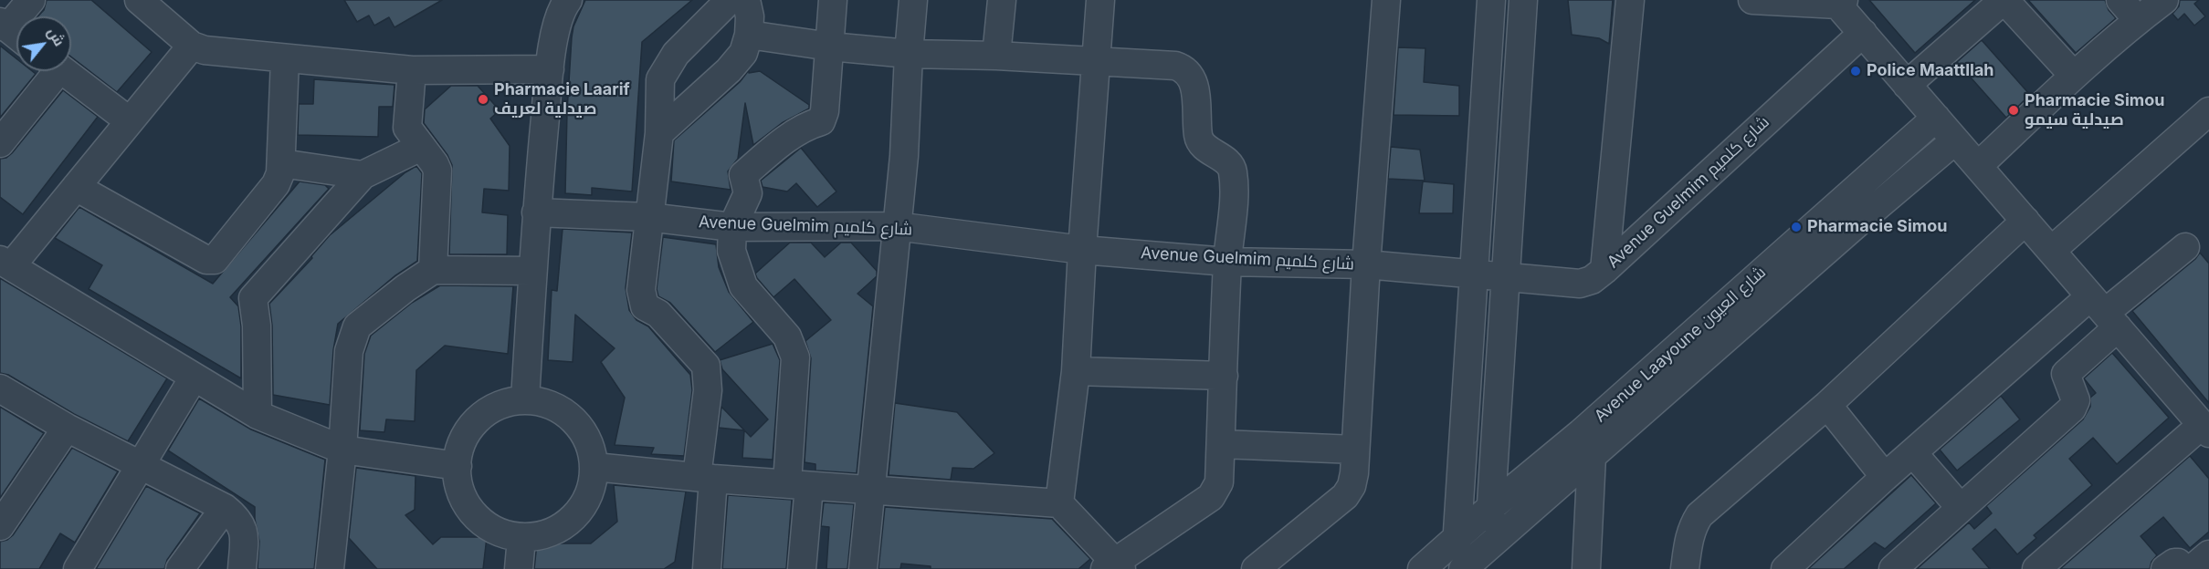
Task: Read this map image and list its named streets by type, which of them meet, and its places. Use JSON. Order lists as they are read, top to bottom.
{
  "streets": {
    "street": ["Avenue Guelmim شارع كلميم", "Avenue Laayoune شارع العيون"]
  },
  "places": [
    "Police Maattllah",
    "Pharmacie Laarif صيدلية لعريف",
    "Pharmacie Simou صيدلية سيمو",
    "Pharmacie Simou"
  ],
  "north": "top right"
}
